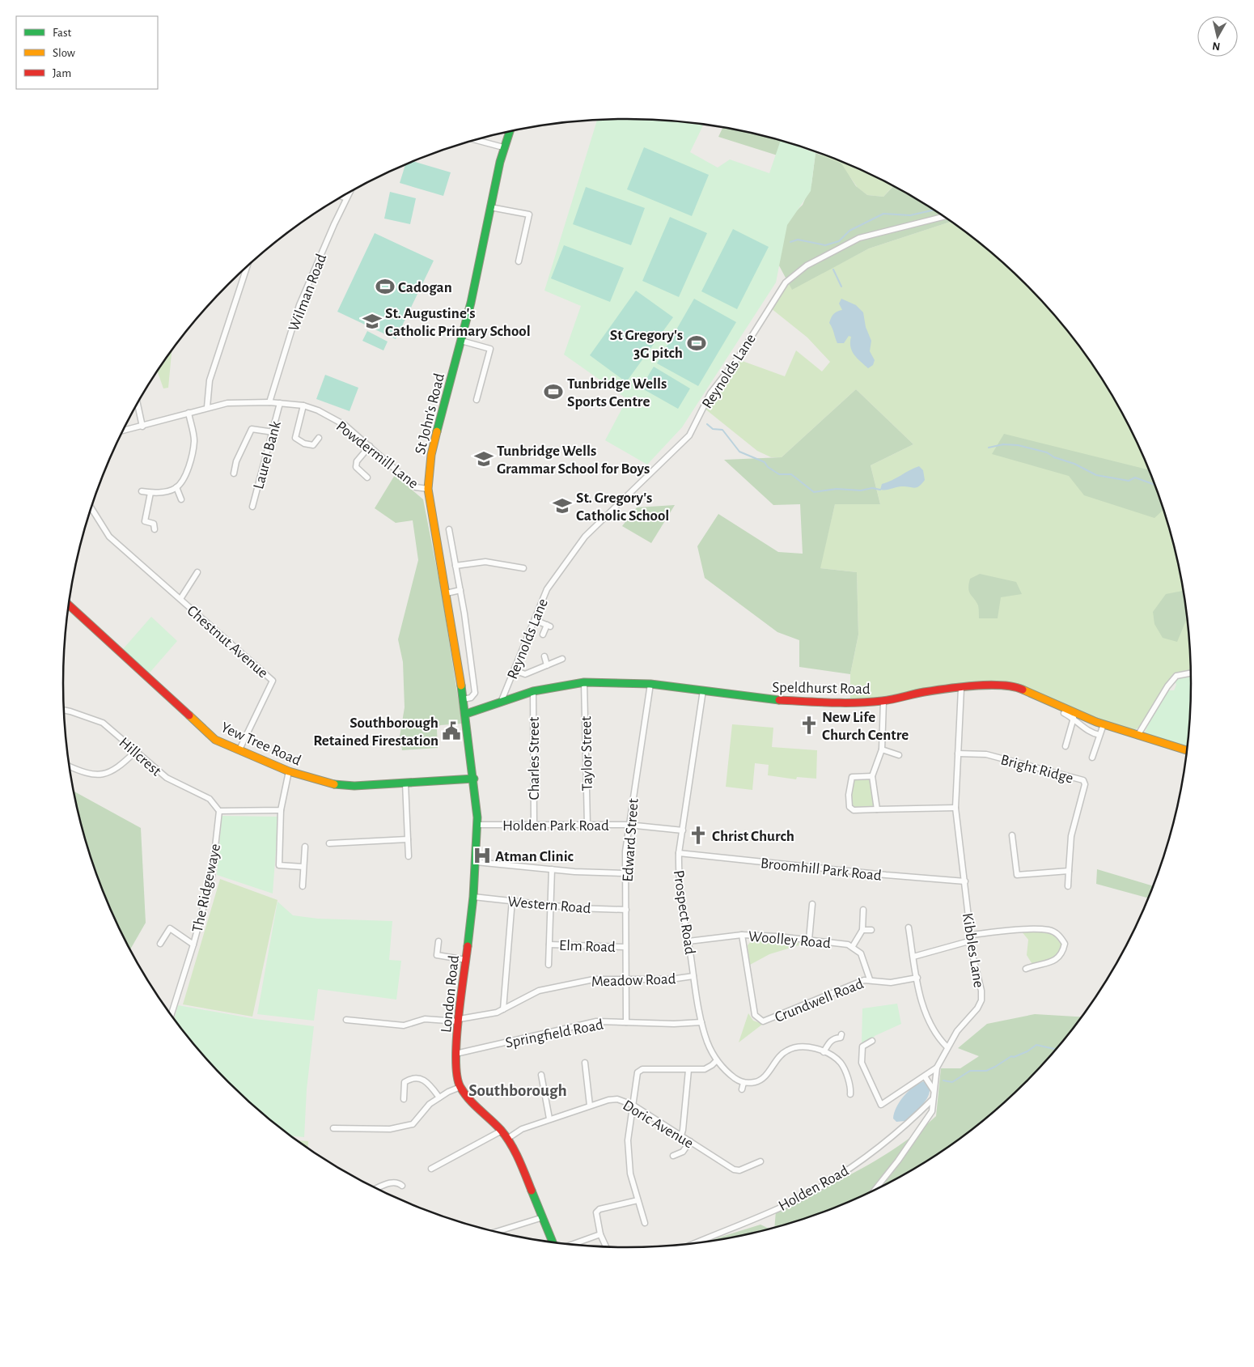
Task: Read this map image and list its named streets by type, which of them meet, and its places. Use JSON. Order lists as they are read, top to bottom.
{
  "streets": {
    "main road": [
      "St John's Road",
      "Speldhurst Road",
      "Yew Tree Road",
      "London Road"
    ],
    "street": [
      "Wilman Road",
      "Reynolds Lane",
      "Powdermill Lane",
      "Laurel Bank",
      "Chestnut Avenue",
      "Taylor Street",
      "Hillcrest",
      "Charles Street",
      "Bright Ridge",
      "Holden Park Road",
      "Edward Street",
      "Broomhill Park Road",
      "The Ridgewaye",
      "Western Road",
      "Prospect Road",
      "Woolley Road",
      "Elm Road",
      "Kibbles Lane",
      "Meadow Road",
      "Crundwell Road",
      "Springfield Road",
      "Doric Avenue",
      "Holden Road"
    ]
  },
  "crossings": [
    ["Wilman Road", "Powdermill Lane"],
    ["Reynolds Lane", "Speldhurst Road"],
    ["St John's Road", "Powdermill Lane"],
    ["St John's Road", "Speldhurst Road"],
    ["St John's Road", "London Road"],
    ["Powdermill Lane", "Laurel Bank"],
    ["Chestnut Avenue", "Yew Tree Road"],
    ["Speldhurst Road", "Taylor Street"],
    ["Speldhurst Road", "Charles Street"],
    ["Speldhurst Road", "Edward Street"],
    ["Speldhurst Road", "Prospect Road"],
    ["Speldhurst Road", "Kibbles Lane"],
    ["Speldhurst Road", "London Road"],
    ["Yew Tree Road", "London Road"],
    ["Taylor Street", "Holden Park Road"],
    ["Hillcrest", "The Ridgewaye"],
    ["Charles Street", "Holden Park Road"],
    ["Bright Ridge", "Kibbles Lane"],
    ["Holden Park Road", "Edward Street"],
    ["Holden Park Road", "Prospect Road"],
    ["Holden Park Road", "London Road"],
    ["Edward Street", "Western Road"],
    ["Edward Street", "Elm Road"],
    ["Edward Street", "Meadow Road"],
    ["Edward Street", "Springfield Road"],
    ["Broomhill Park Road", "Prospect Road"],
    ["Broomhill Park Road", "Kibbles Lane"],
    ["Western Road", "London Road"],
    ["Prospect Road", "Woolley Road"],
    ["Prospect Road", "Meadow Road"],
    ["Prospect Road", "Springfield Road"],
    ["Woolley Road", "Crundwell Road"],
    ["Kibbles Lane", "Holden Road"],
    ["Meadow Road", "London Road"],
    ["London Road", "Springfield Road"],
    ["London Road", "Doric Avenue"]
  ],
  "districts": ["Southborough"],
  "places": {
    "sports": ["Cadogan", "St Gregory's 3G pitch", "Tunbridge Wells Sports Centre"],
    "school or university": ["St. Augustine's Catholic Primary School", "Tunbridge Wells Grammar School for Boys", "St. Gregory's Catholic School"],
    "church": ["New Life Church Centre", "Christ Church"],
    "public building": ["Southborough Retained Firestation"],
    "hospital": ["Atman Clinic"]
  },
  "legend": ["Fast", "Slow", "Jam"],
  "north": "bottom"
}
